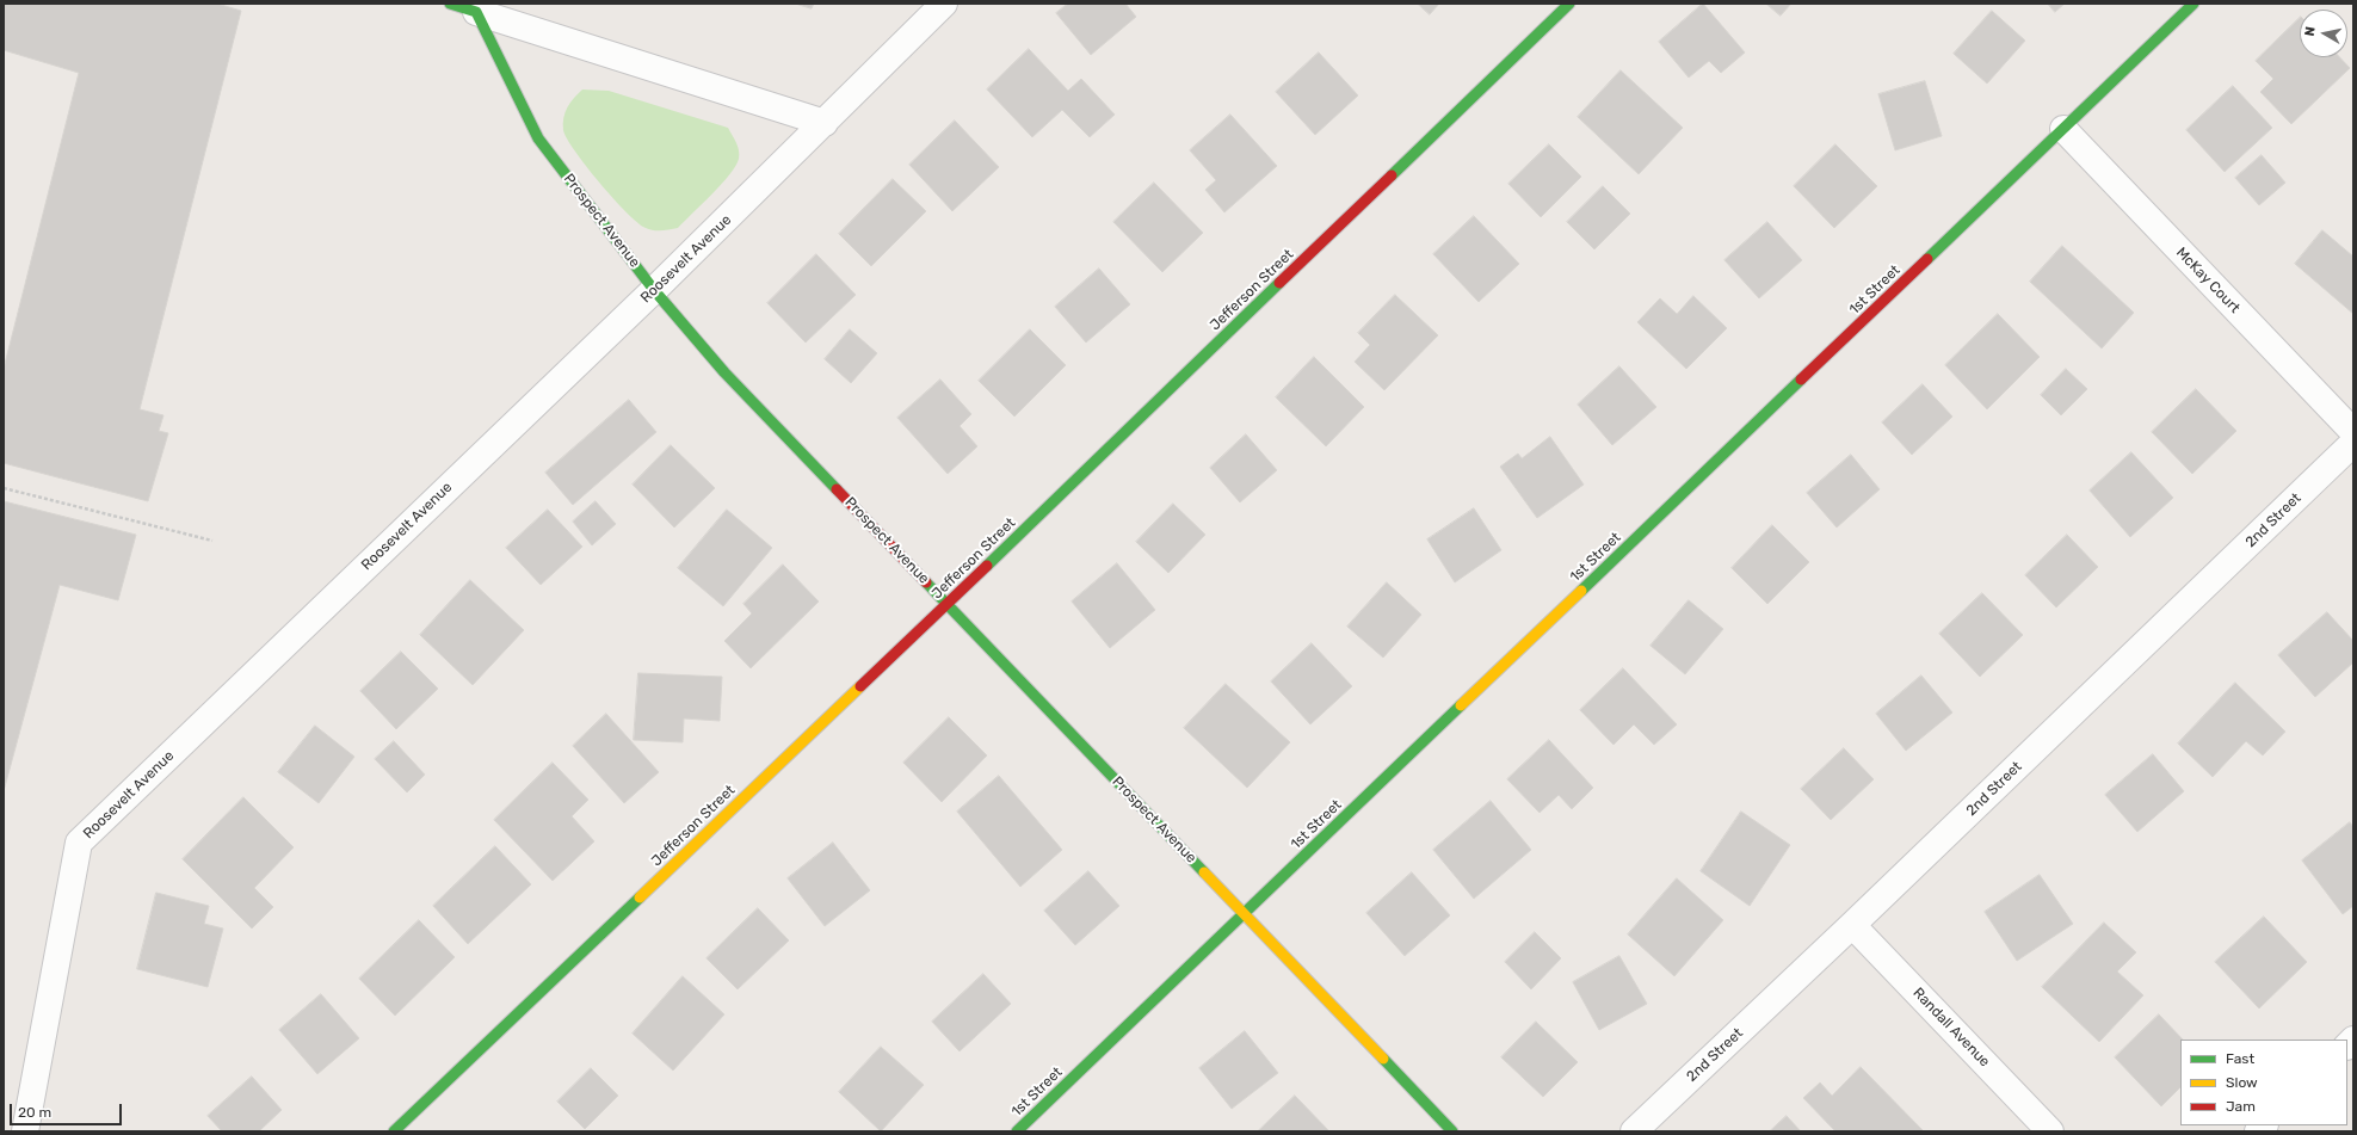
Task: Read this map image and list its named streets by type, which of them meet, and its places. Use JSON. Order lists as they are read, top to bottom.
{
  "streets": {
    "street": [
      "Prospect Avenue",
      "Roosevelt Avenue",
      "McKay Court",
      "Jefferson Street",
      "1st Street",
      "2nd Street",
      "Randall Avenue"
    ]
  },
  "crossings": [
    ["Prospect Avenue", "Roosevelt Avenue"],
    ["Prospect Avenue", "Jefferson Street"],
    ["Prospect Avenue", "1st Street"],
    ["McKay Court", "1st Street"],
    ["2nd Street", "Randall Avenue"]
  ],
  "legend": ["Fast", "Slow", "Jam"],
  "scale_bar": "20 m",
  "north": "left"
}
